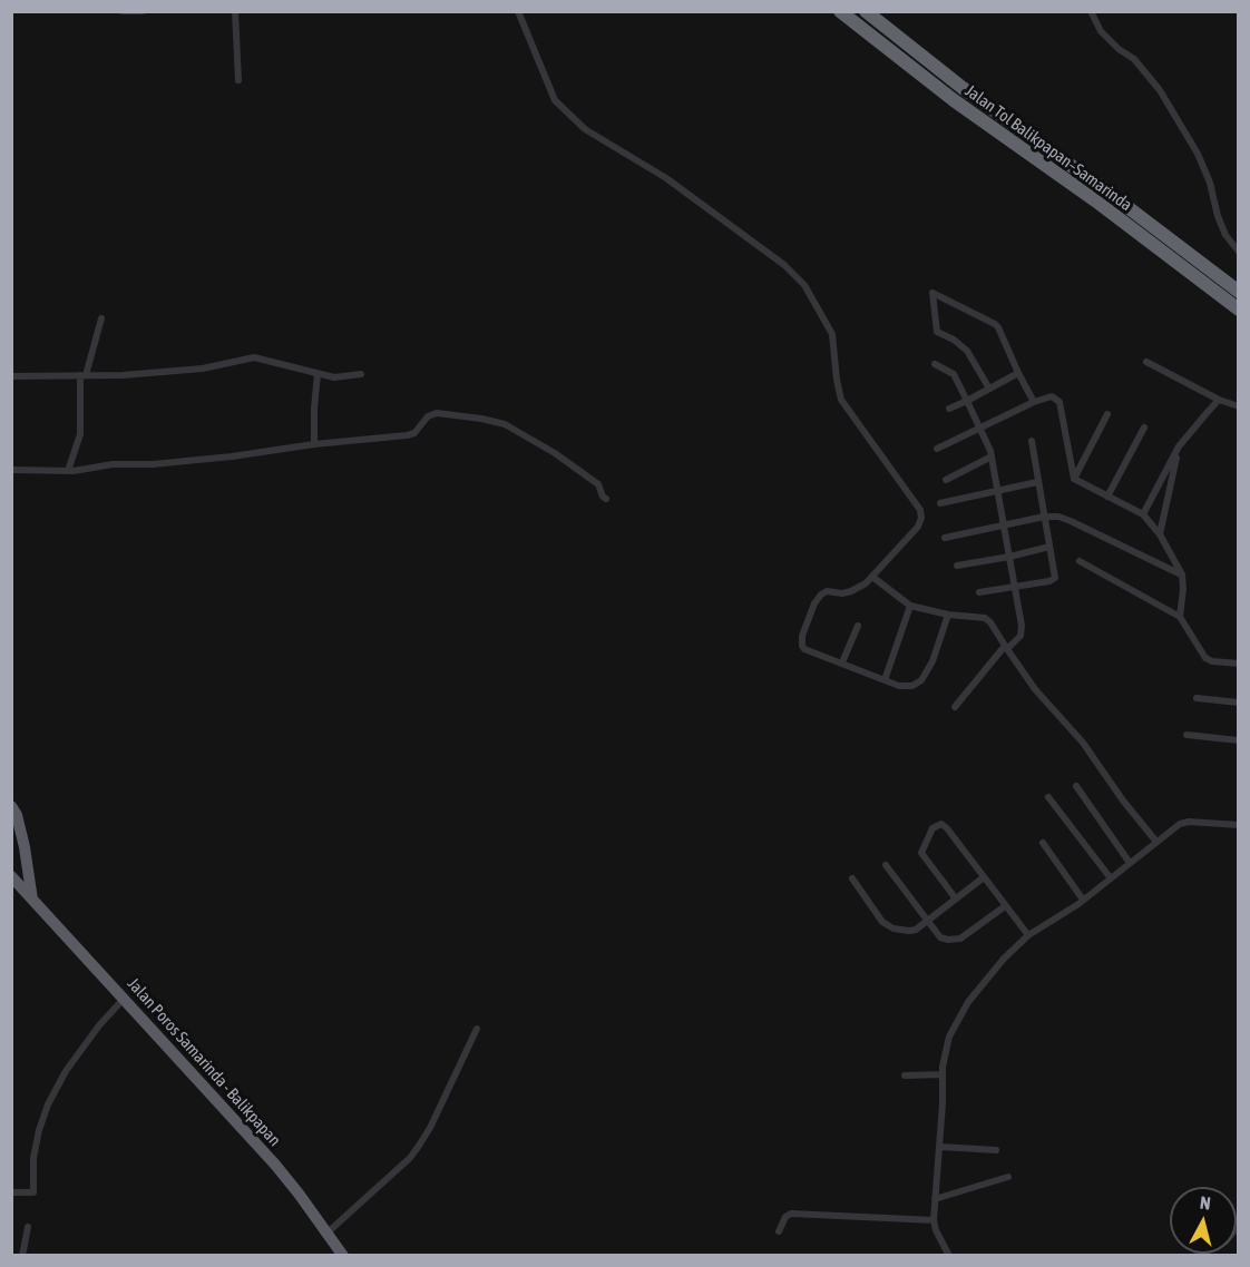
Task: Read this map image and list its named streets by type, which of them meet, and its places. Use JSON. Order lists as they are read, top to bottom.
{
  "streets": {
    "highway": ["Jalan Tol Balikpapan–Samarinda", "Jalan Poros Samarinda - Balikpapan"]
  },
  "north": "top"
}
